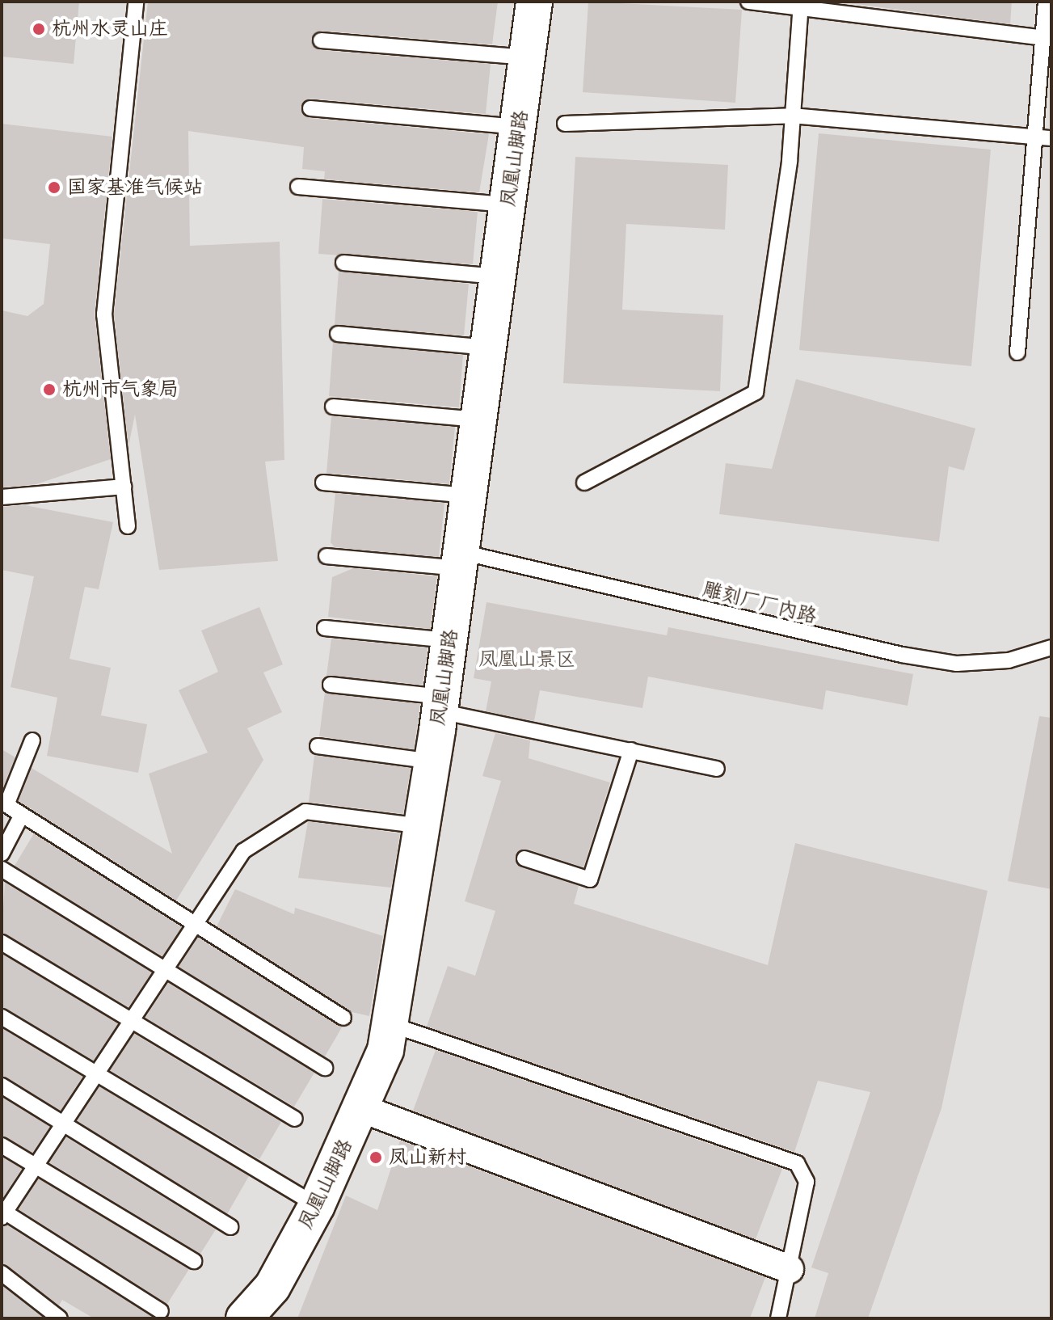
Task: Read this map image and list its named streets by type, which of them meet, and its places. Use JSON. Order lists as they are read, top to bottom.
{
  "streets": {
    "street": ["凤凰山脚路"],
    "lane": ["雕刻厂厂内路"]
  },
  "crossings": [
    ["凤凰山脚路", "雕刻厂厂内路"]
  ],
  "parks": ["凤凰山景区"],
  "places": [
    "杭州水灵山庄",
    "国家基准气候站",
    "杭州市气象局",
    "凤山新村"
  ]
}
